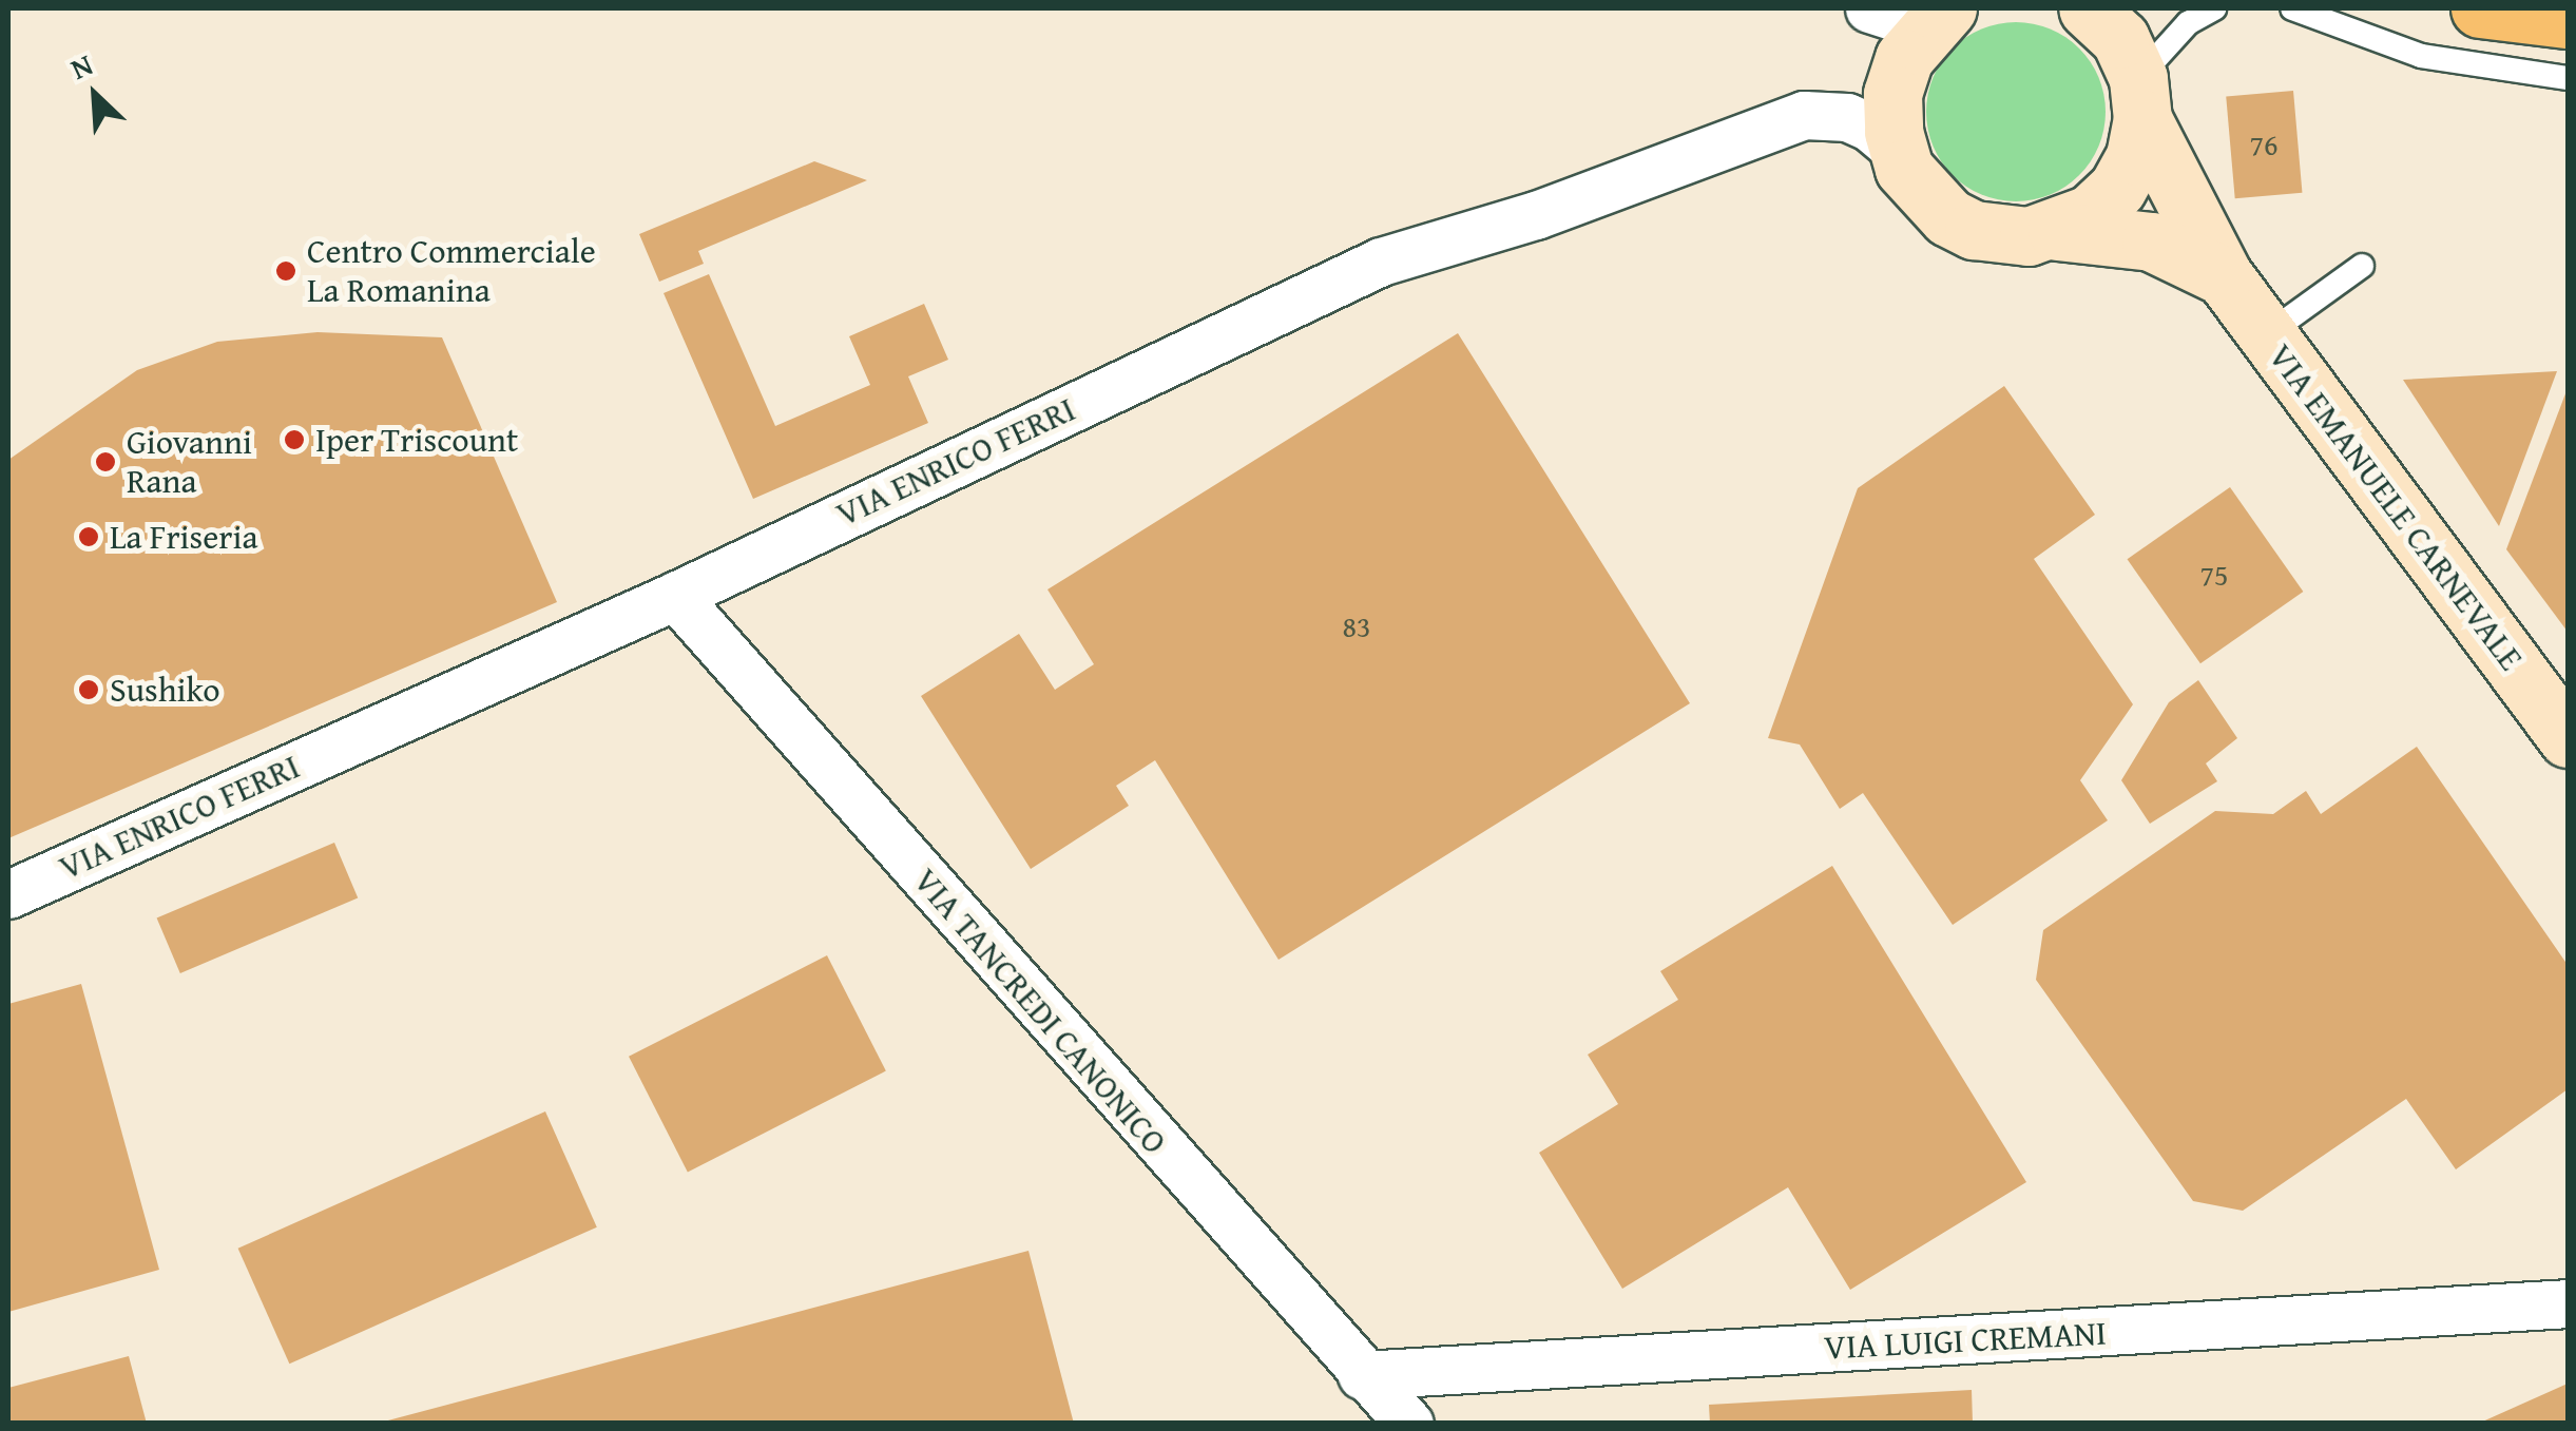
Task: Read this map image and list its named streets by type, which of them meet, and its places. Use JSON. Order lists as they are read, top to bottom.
{
  "streets": {
    "street": [
      "VIA ENRICO FERRI",
      "VIA EMANUELE CARNEVALE",
      "VIA TANCREDI CANONICO",
      "VIA LUIGI CREMANI"
    ]
  },
  "crossings": [
    ["VIA ENRICO FERRI", "VIA EMANUELE CARNEVALE"],
    ["VIA ENRICO FERRI", "VIA TANCREDI CANONICO"],
    ["VIA TANCREDI CANONICO", "VIA LUIGI CREMANI"]
  ],
  "places": [
    "Centro Commerciale La Romanina",
    "Iper Triscount",
    "Giovanni Rana",
    "La Friseria",
    "Sushiko"
  ],
  "house_numbers": ["76", "75", "83"],
  "north": "top left"
}
